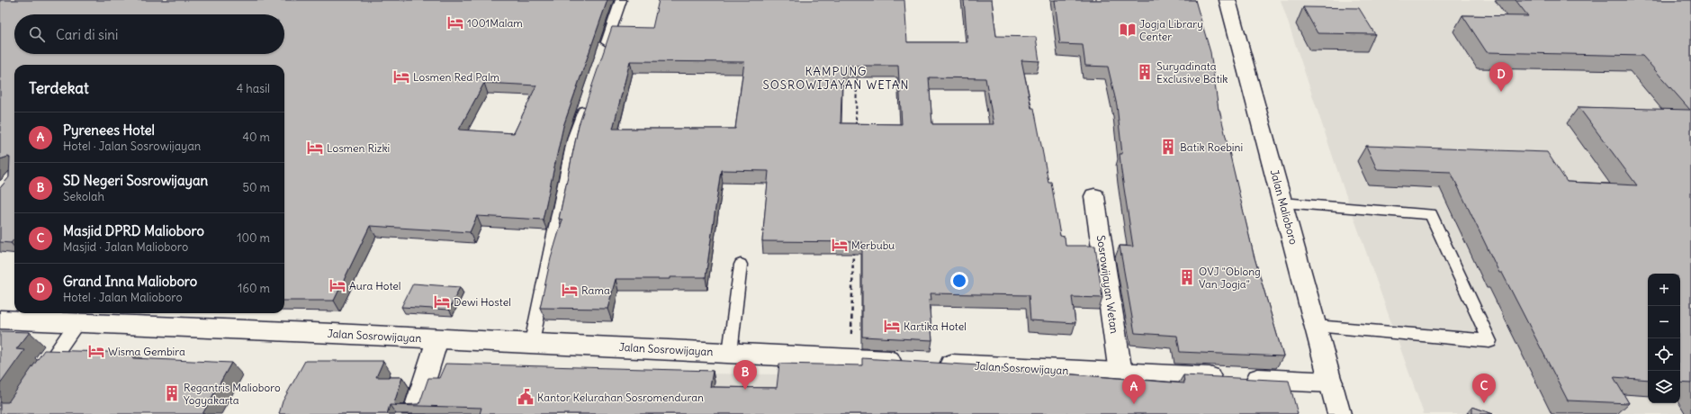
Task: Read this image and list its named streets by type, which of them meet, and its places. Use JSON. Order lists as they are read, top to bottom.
{
  "streets": {
    "street": ["Jalan Malioboro", "Sosrowijayan Wetan", "Jalan Sosrowijayan"]
  },
  "crossings": [
    ["Jalan Malioboro", "Jalan Sosrowijayan"],
    ["Sosrowijayan Wetan", "Jalan Sosrowijayan"]
  ],
  "districts": ["KAMPUNG SOSROWIJAYAN WETAN"],
  "places": {
    "hotel": [
      "1001Malam",
      "Losmen Red Palm",
      "Losmen Rizki",
      "Merbubu",
      "Aura Hotel",
      "Rama",
      "Dewi Hostel",
      "Kartika Hotel",
      "Wisma Gembira"
    ],
    "library": ["Jogja Library Center"],
    "building": [
      "Suryadinata Exclusive Batik",
      "Batik Roebini",
      "OVJ \"Oblong Van Jogja\"",
      "Regantris Malioboro Yogyakarta"
    ],
    "public building": ["Kantor Kelurahan Sosromenduran"]
  },
  "page": {
    "search": "Cari di sini",
    "pins": [
      "D",
      "B",
      "C",
      "A"
    ],
    "heading": ["Terdekat", "4 hasil"],
    "list": [
      {
        "mark": "A",
        "name": "Pyrenees Hotel",
        "note": "Hotel · Jalan Sosrowijayan",
        "value": "40 m"
      },
      {
        "mark": "B",
        "name": "SD Negeri Sosrowijayan",
        "note": "Sekolah",
        "value": "50 m"
      },
      {
        "mark": "C",
        "name": "Masjid DPRD Malioboro",
        "note": "Masjid · Jalan Malioboro",
        "value": "100 m"
      },
      {
        "mark": "D",
        "name": "Grand Inna Malioboro",
        "note": "Hotel · Jalan Malioboro",
        "value": "160 m"
      }
    ],
    "map_buttons": ["+", "−"]
  }
}
